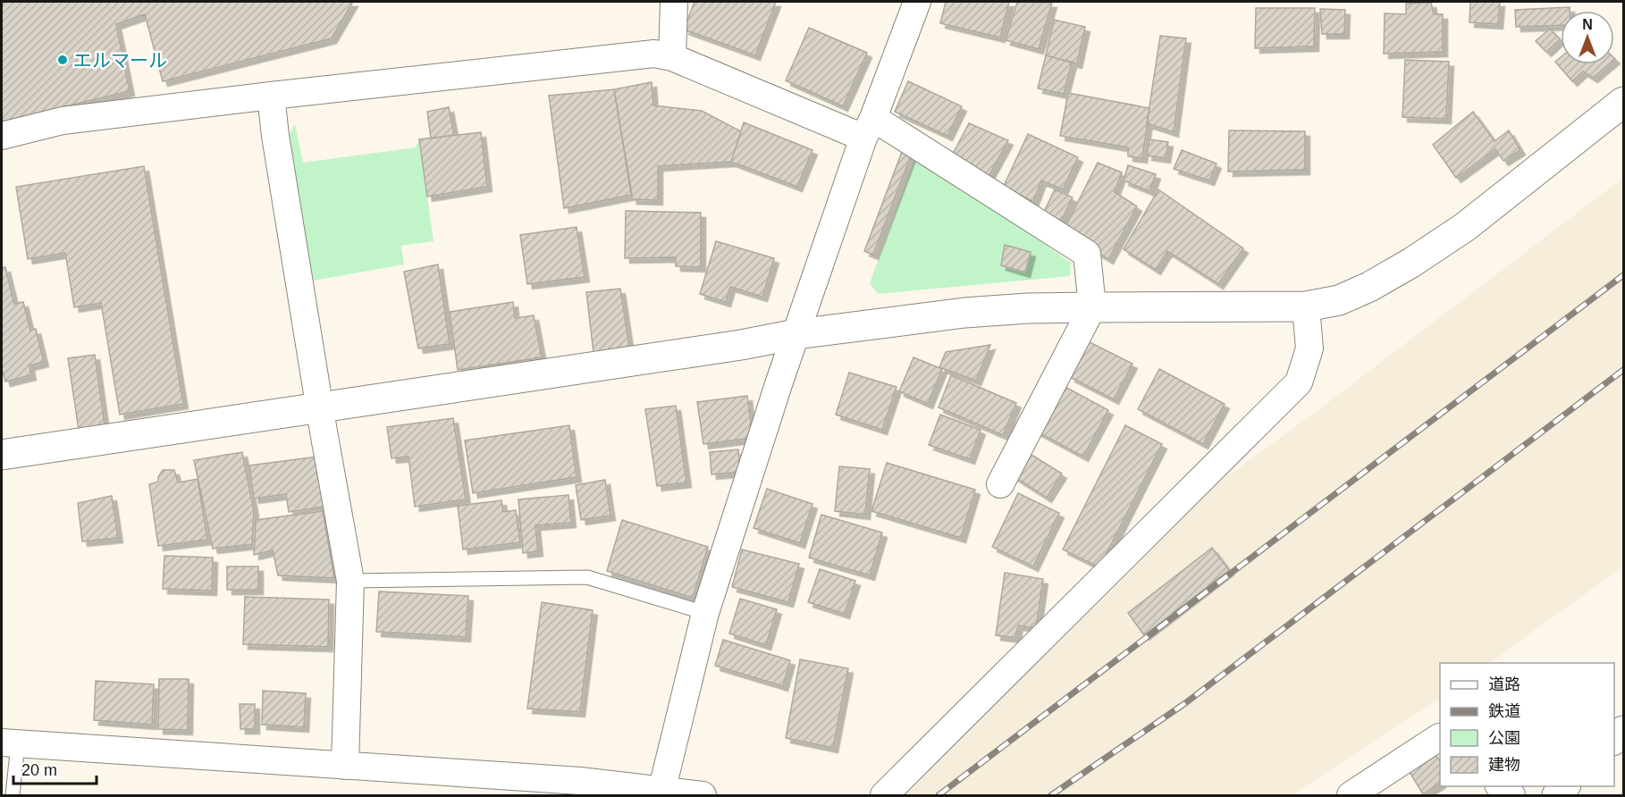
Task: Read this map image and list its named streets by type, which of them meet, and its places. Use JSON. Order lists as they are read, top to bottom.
{
  "places": ["エルマール"],
  "legend": [
    "道路",
    "鉄道",
    "公園",
    "建物"
  ],
  "scale_bar": "20 m",
  "north": "top"
}
